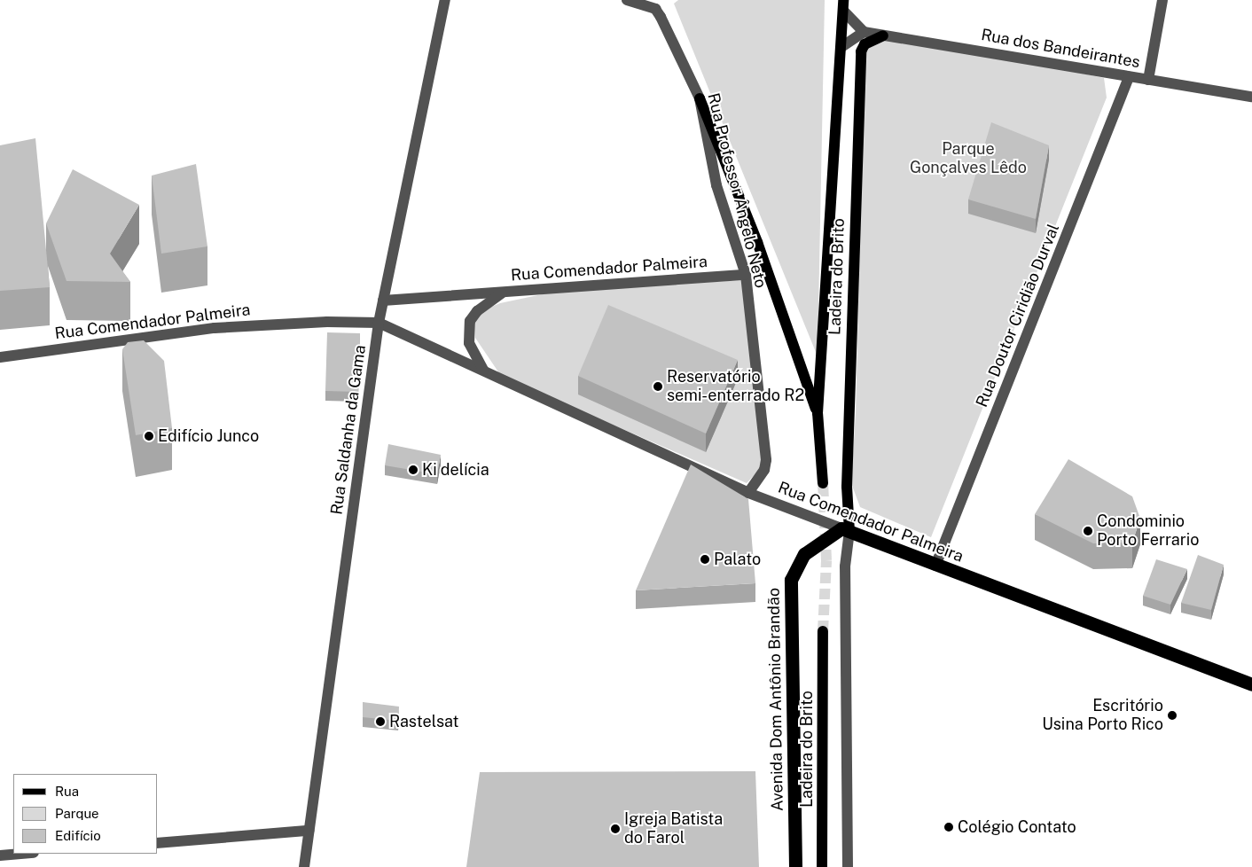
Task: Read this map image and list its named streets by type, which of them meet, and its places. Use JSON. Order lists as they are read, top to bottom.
{
  "streets": {
    "highway": ["Rua Comendador Palmeira", "Avenida Dom Antônio Brandão"],
    "main road": ["Ladeira do Brito"],
    "street": [
      "Rua dos Bandeirantes",
      "Rua Professor Ângelo Neto",
      "Rua Doutor Ciridião Durval",
      "Rua Saldanha da Gama"
    ]
  },
  "crossings": [
    ["Rua dos Bandeirantes", "Ladeira do Brito"],
    ["Rua dos Bandeirantes", "Rua Doutor Ciridião Durval"],
    ["Rua Professor Ângelo Neto", "Rua Comendador Palmeira"],
    ["Rua Comendador Palmeira", "Ladeira do Brito"],
    ["Rua Comendador Palmeira", "Rua Doutor Ciridião Durval"],
    ["Rua Comendador Palmeira", "Rua Saldanha da Gama"],
    ["Rua Comendador Palmeira", "Avenida Dom Antônio Brandão"],
    ["Ladeira do Brito", "Avenida Dom Antônio Brandão"]
  ],
  "parks": ["Parque Gonçalves Lêdo"],
  "places": [
    "Reservatório semi-enterrado R2",
    "Edifício Junco",
    "Ki delícia",
    "Condominio Porto Ferrario",
    "Palato",
    "Escritório Usina Porto Rico",
    "Rastelsat",
    "Colégio Contato",
    "Igreja Batista do Farol"
  ],
  "legend": ["Rua", "Parque", "Edifício"]
}
